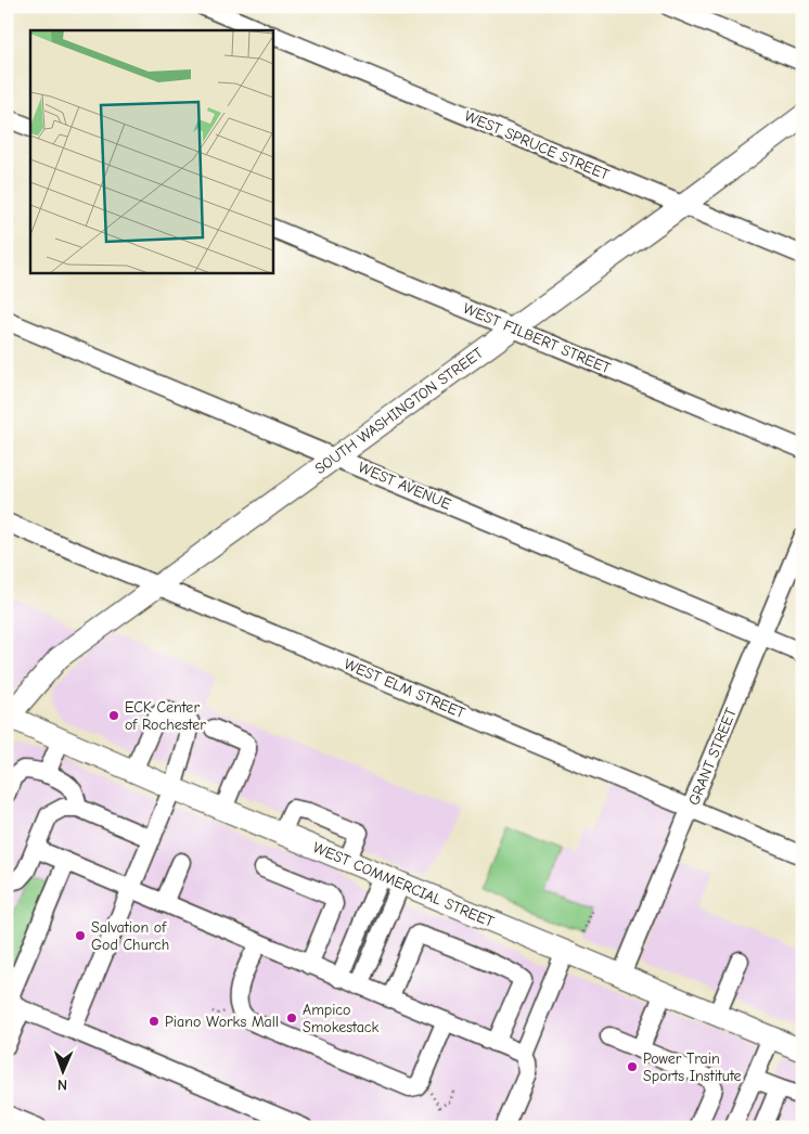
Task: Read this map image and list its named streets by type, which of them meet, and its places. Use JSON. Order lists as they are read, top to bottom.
{
  "streets": {
    "main road": ["SOUTH WASHINGTON STREET", "WEST COMMERCIAL STREET"],
    "street": [
      "WEST SPRUCE STREET",
      "WEST FILBERT STREET",
      "WEST AVENUE",
      "WEST ELM STREET",
      "GRANT STREET"
    ]
  },
  "crossings": [
    ["WEST SPRUCE STREET", "SOUTH WASHINGTON STREET"],
    ["WEST FILBERT STREET", "SOUTH WASHINGTON STREET"],
    ["SOUTH WASHINGTON STREET", "WEST AVENUE"],
    ["SOUTH WASHINGTON STREET", "WEST ELM STREET"],
    ["SOUTH WASHINGTON STREET", "WEST COMMERCIAL STREET"],
    ["WEST AVENUE", "GRANT STREET"],
    ["WEST ELM STREET", "GRANT STREET"],
    ["GRANT STREET", "WEST COMMERCIAL STREET"]
  ],
  "places": [
    "ECK Center of Rochester",
    "Salvation of God Church",
    "Ampico Smokestack",
    "Piano Works Mall",
    "Power Train Sports Institute"
  ],
  "north": "bottom"
}
